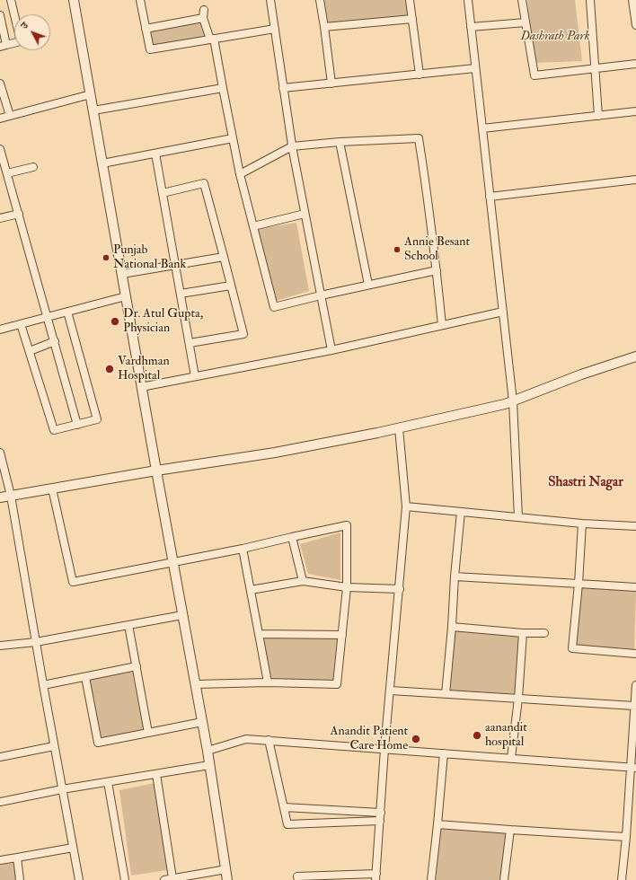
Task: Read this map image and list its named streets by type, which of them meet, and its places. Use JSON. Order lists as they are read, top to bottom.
{
  "districts": ["Shastri Nagar"],
  "parks": ["Dashrath Park"],
  "places": [
    "Annie Besant School",
    "Punjab National Bank",
    "Dr. Atul Gupta, Physician",
    "Vardhman Hospital",
    "aanandit hospital",
    "Anandit Patient Care Home"
  ],
  "north": "top left"
}
